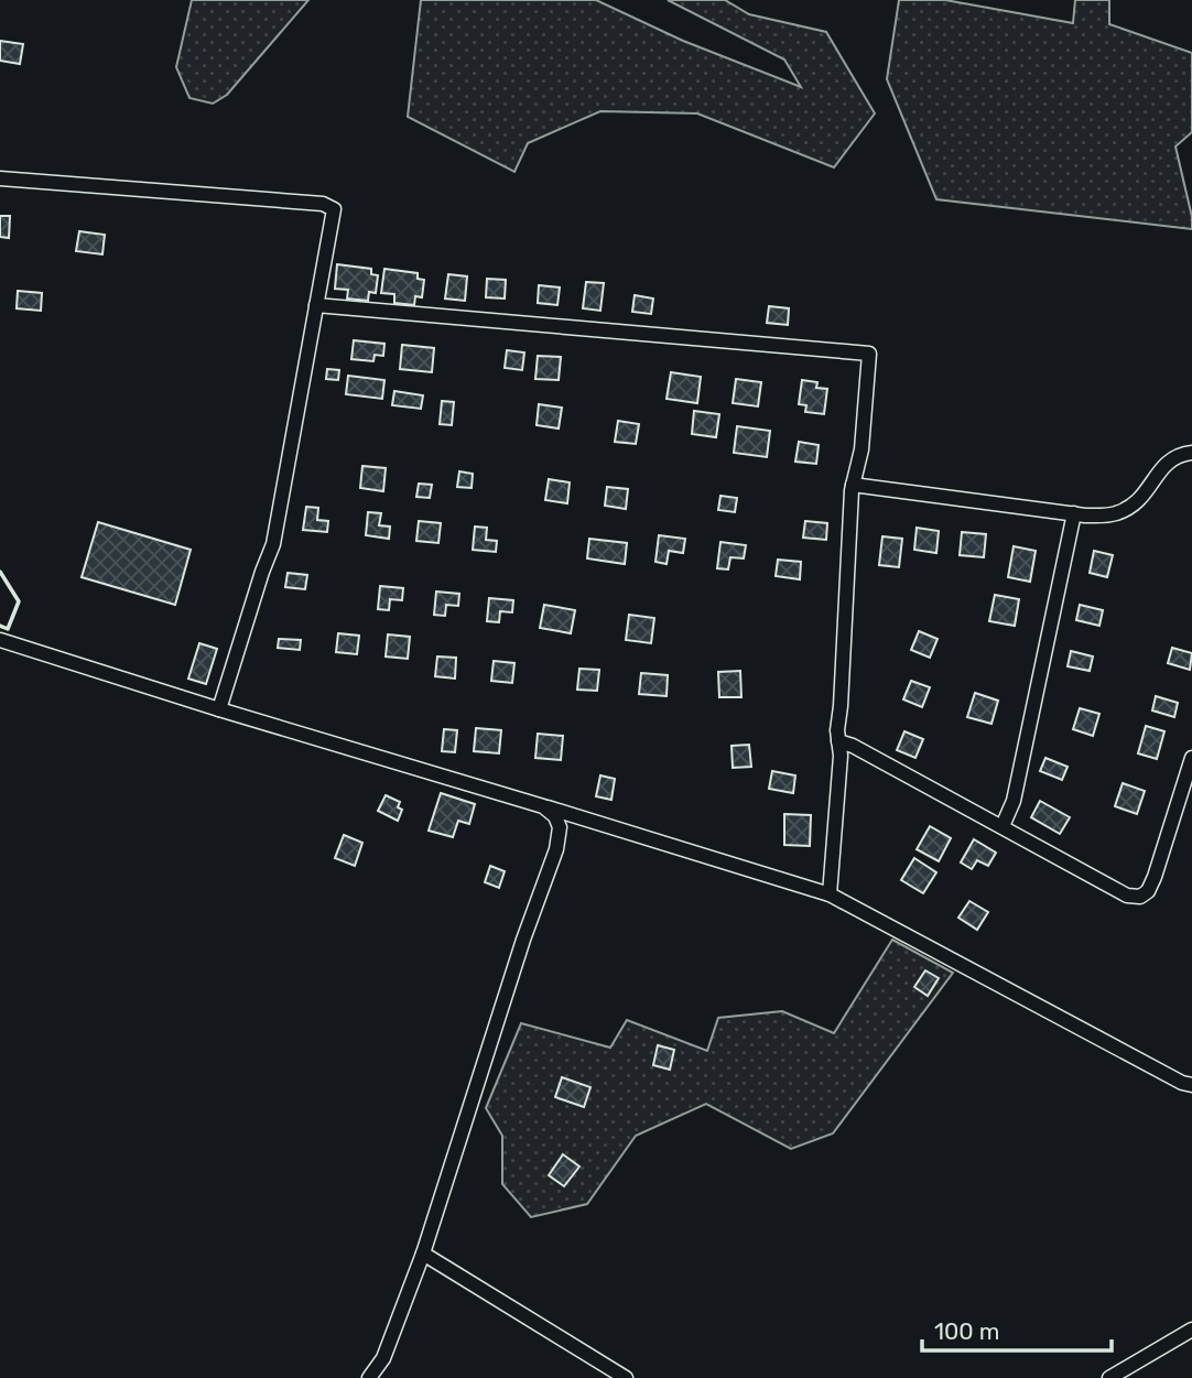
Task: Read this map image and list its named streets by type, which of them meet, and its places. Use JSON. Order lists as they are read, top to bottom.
{
  "scale_bar": "100 m"
}
